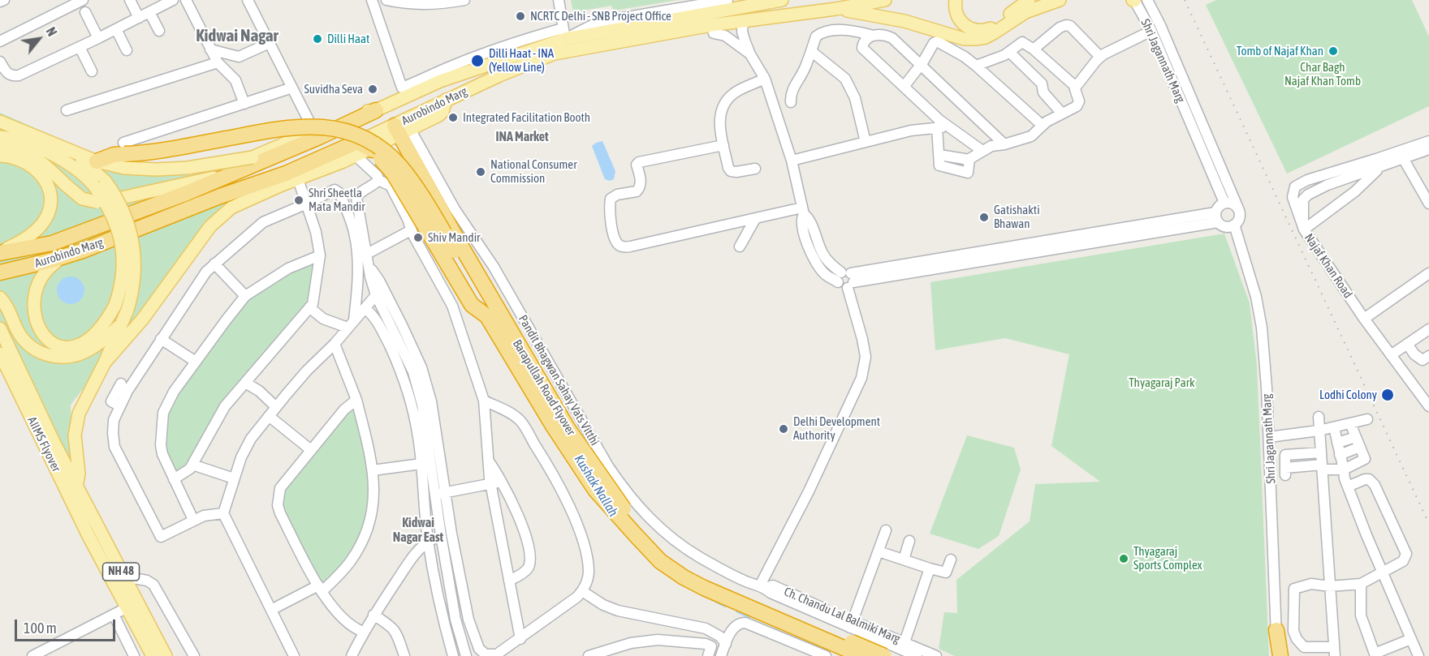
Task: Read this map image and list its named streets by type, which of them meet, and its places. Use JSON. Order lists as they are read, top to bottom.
{
  "streets": {
    "highway": ["Aurobindo Marg", "Barapullah Road Flyover"],
    "main road": ["AIIMS Flyover", "NH 48"],
    "street": [
      "Shri Jagannath Marg",
      "Najaf Khan Road",
      "Pandit Bhagwan Sahay Vats Vitthi",
      "Ch. Chandu Lal Balmiki Marg"
    ]
  },
  "crossings": [
    ["Aurobindo Marg", "Pandit Bhagwan Sahay Vats Vitthi"],
    ["Aurobindo Marg", "Barapullah Road Flyover"],
    ["Pandit Bhagwan Sahay Vats Vitthi", "Barapullah Road Flyover"],
    ["Pandit Bhagwan Sahay Vats Vitthi", "Ch. Chandu Lal Balmiki Marg"]
  ],
  "districts": ["Kidwai Nagar", "INA Market", "Kidwai Nagar East"],
  "water": ["Kushak Nallah"],
  "parks": ["Char Bagh Najaf Khan Tomb", "Thyagaraj Park"],
  "places": [
    "NCRTC Delhi - SNB Project Office",
    "Dilli Haat",
    "Tomb of Najaf Khan",
    "Dilli Haat - INA (Yellow Line)",
    "Suvidha Seva",
    "Integrated Facilitation Booth",
    "National Consumer Commission",
    "Shri Sheetla Mata Mandir",
    "Gatishakti Bhawan",
    "Shiv Mandir",
    "Lodhi Colony",
    "Delhi Development Authority",
    "Thyagaraj Sports Complex"
  ],
  "scale_bar": "100 m",
  "north": "top right"
}
